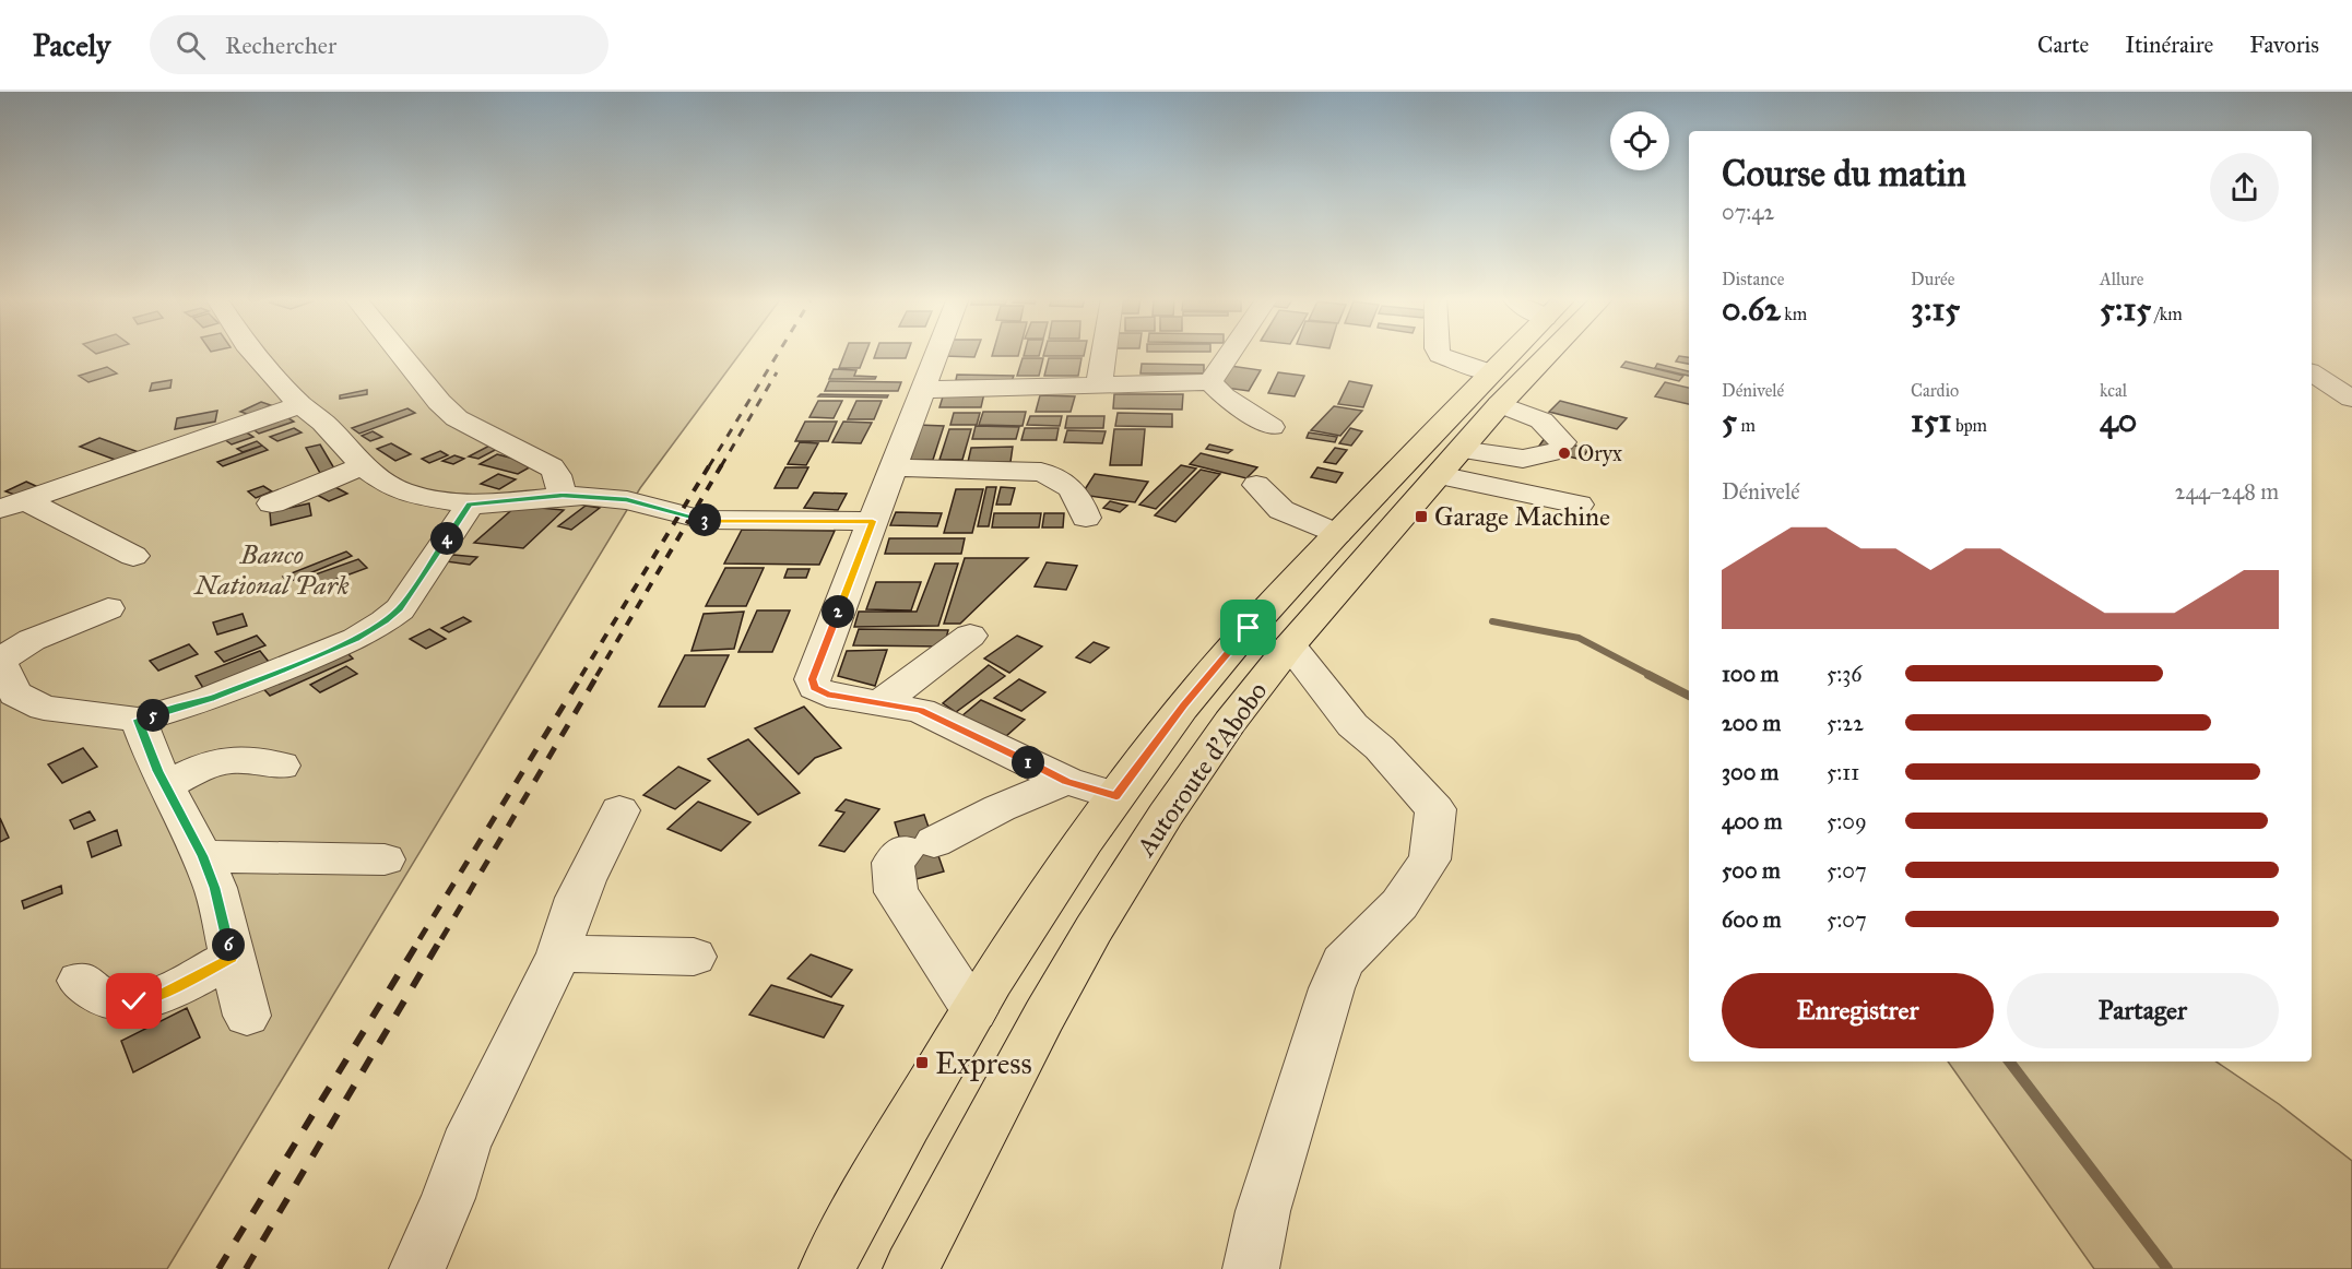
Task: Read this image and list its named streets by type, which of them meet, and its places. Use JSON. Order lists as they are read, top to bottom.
{
  "streets": {
    "main road": ["Autoroute d'Abobo"]
  },
  "parks": ["Banco National Park"],
  "places": {
    "other": ["Oryx"],
    "transit": ["Garage Machine", "Express"]
  },
  "page": {
    "header": "Pacely",
    "search": "Rechercher",
    "nav": ["Carte", "Itinéraire", "Favoris"],
    "heading": ["Course du matin", "07:42"],
    "stats": [
      ["Distance", "0.62 km"],
      ["Durée", "3:15"],
      ["Allure", "5:15 /km"],
      ["Dénivelé", "5 m"],
      ["Cardio", "151 bpm"],
      ["kcal", "40"]
    ],
    "chart": ["Dénivelé", "244–248 m"],
    "pins": [
      "3",
      "4",
      "2",
      "5",
      "1",
      "6"
    ],
    "list": [
      {
        "name": "100 m",
        "note": "5:36"
      },
      {
        "name": "200 m",
        "note": "5:22"
      },
      {
        "name": "300 m",
        "note": "5:11"
      },
      {
        "name": "400 m",
        "note": "5:09"
      },
      {
        "name": "500 m",
        "note": "5:07"
      },
      {
        "name": "600 m",
        "note": "5:07"
      }
    ],
    "buttons": ["Enregistrer", "Partager"]
  }
}
